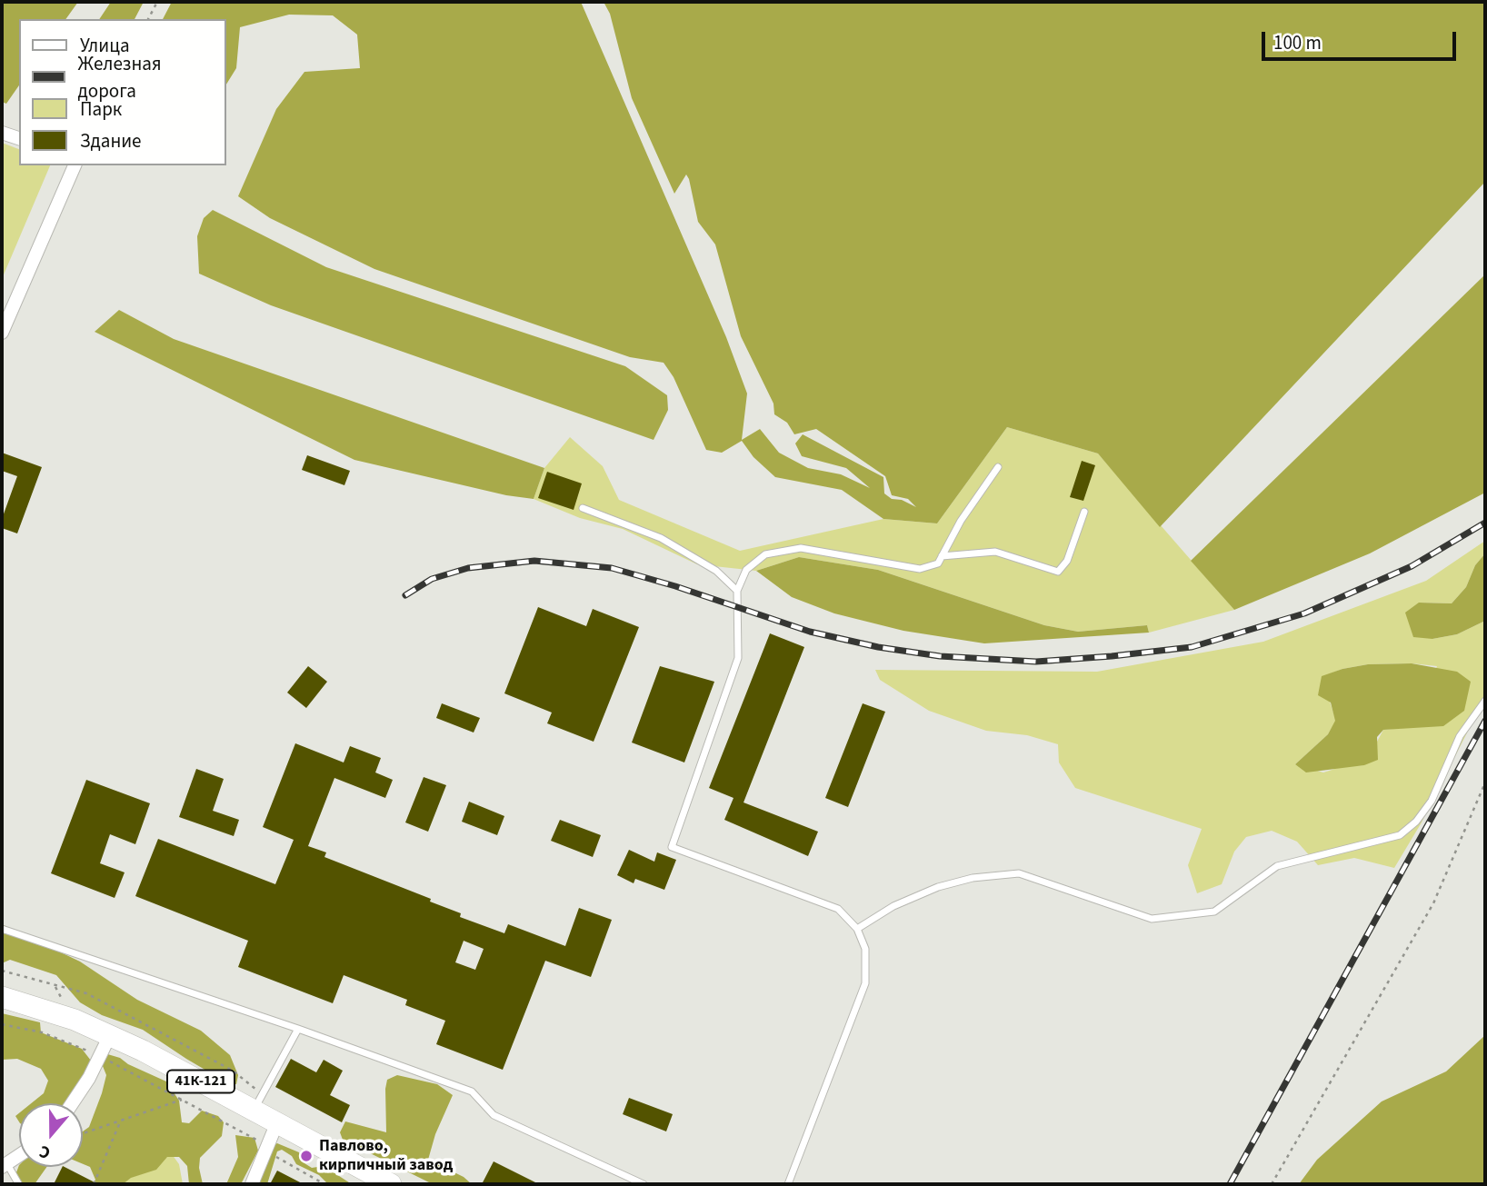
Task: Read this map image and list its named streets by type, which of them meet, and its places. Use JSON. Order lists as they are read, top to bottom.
{
  "streets": {
    "main road": ["41К-121"]
  },
  "places": ["Павлово, кирпичный завод"],
  "legend": [
    "Улица",
    "Железная дорога",
    "Парк",
    "Здание"
  ],
  "scale_bar": "100 m",
  "north": "bottom"
}
